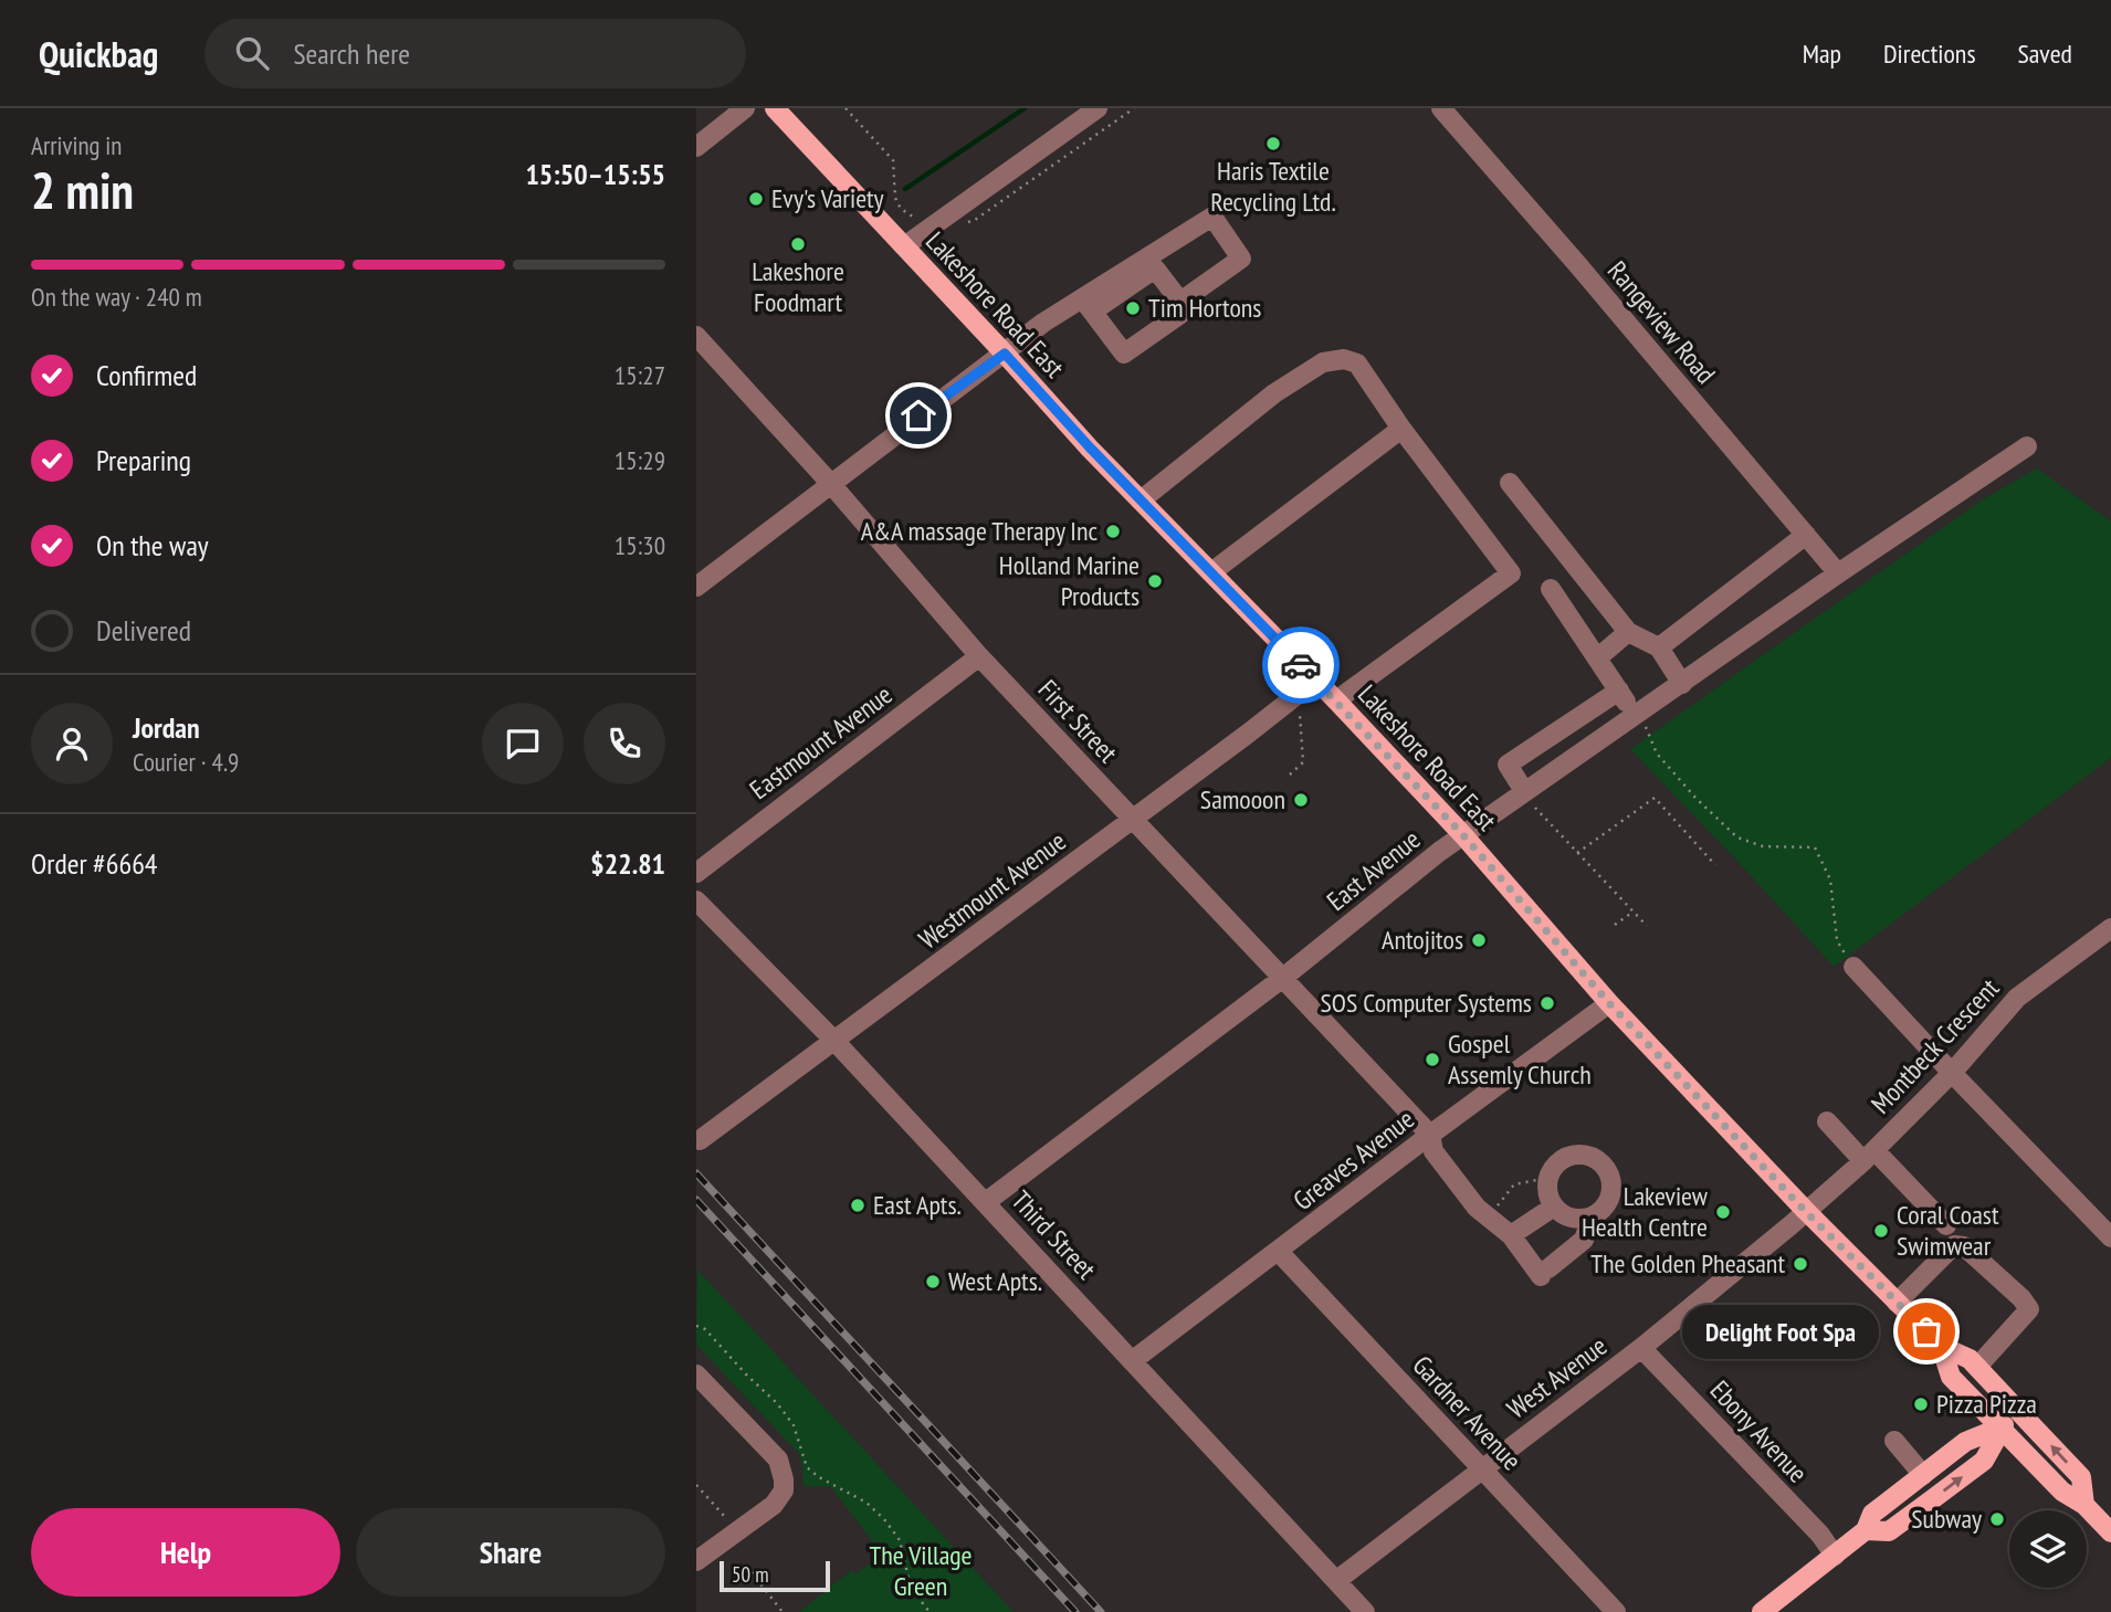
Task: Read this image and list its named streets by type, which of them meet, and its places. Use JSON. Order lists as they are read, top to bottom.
{
  "streets": {
    "main road": ["Lakeshore Road East"],
    "street": [
      "Rangeview Road",
      "First Street",
      "Eastmount Avenue",
      "East Avenue",
      "Westmount Avenue",
      "Montbeck Crescent",
      "Greaves Avenue",
      "Third Street",
      "West Avenue",
      "Gardner Avenue",
      "Ebony Avenue"
    ]
  },
  "crossings": [
    ["Lakeshore Road East", "East Avenue"],
    ["Lakeshore Road East", "Westmount Avenue"],
    ["Lakeshore Road East", "Montbeck Crescent"],
    ["Lakeshore Road East", "Greaves Avenue"],
    ["Lakeshore Road East", "West Avenue"],
    ["Rangeview Road", "East Avenue"],
    ["First Street", "Eastmount Avenue"],
    ["First Street", "East Avenue"],
    ["First Street", "Westmount Avenue"],
    ["First Street", "Greaves Avenue"],
    ["East Avenue", "Third Street"],
    ["Westmount Avenue", "Third Street"],
    ["Montbeck Crescent", "West Avenue"],
    ["Greaves Avenue", "Third Street"],
    ["Greaves Avenue", "Gardner Avenue"],
    ["Third Street", "West Avenue"],
    ["West Avenue", "Gardner Avenue"],
    ["West Avenue", "Ebony Avenue"]
  ],
  "parks": ["The Village Green"],
  "places": [
    "Haris Textile Recycling Ltd.",
    "Evy's Variety",
    "Lakeshore Foodmart",
    "Tim Hortons",
    "A&A massage Therapy Inc",
    "Holland Marine Products",
    "Samooon",
    "Antojitos",
    "SOS Computer Systems",
    "Gospel Assemly Church",
    "East Apts.",
    "Lakeview Health Centre",
    "Coral Coast Swimwear",
    "The Golden Pheasant",
    "West Apts.",
    "Delight Foot Spa",
    "Pizza Pizza",
    "Subway"
  ],
  "scale_bar": "50 m",
  "page": {
    "header": "Quickbag",
    "search": "Search here",
    "nav": ["Map", "Directions", "Saved"],
    "heading": ["2 min", "Arriving in", "15:50–15:55"],
    "panel": [
      "Jordan",
      "Courier · 4.9",
      "Order #6664",
      "$22.81"
    ],
    "bar": "On the way · 240 m",
    "list": [
      ["Confirmed", "15:27"],
      ["Preparing", "15:29"],
      ["On the way", "15:30"],
      "Delivered"
    ],
    "bubble": "Delight Foot Spa",
    "buttons": ["Help", "Share"],
    "scale": "50 m"
  }
}
